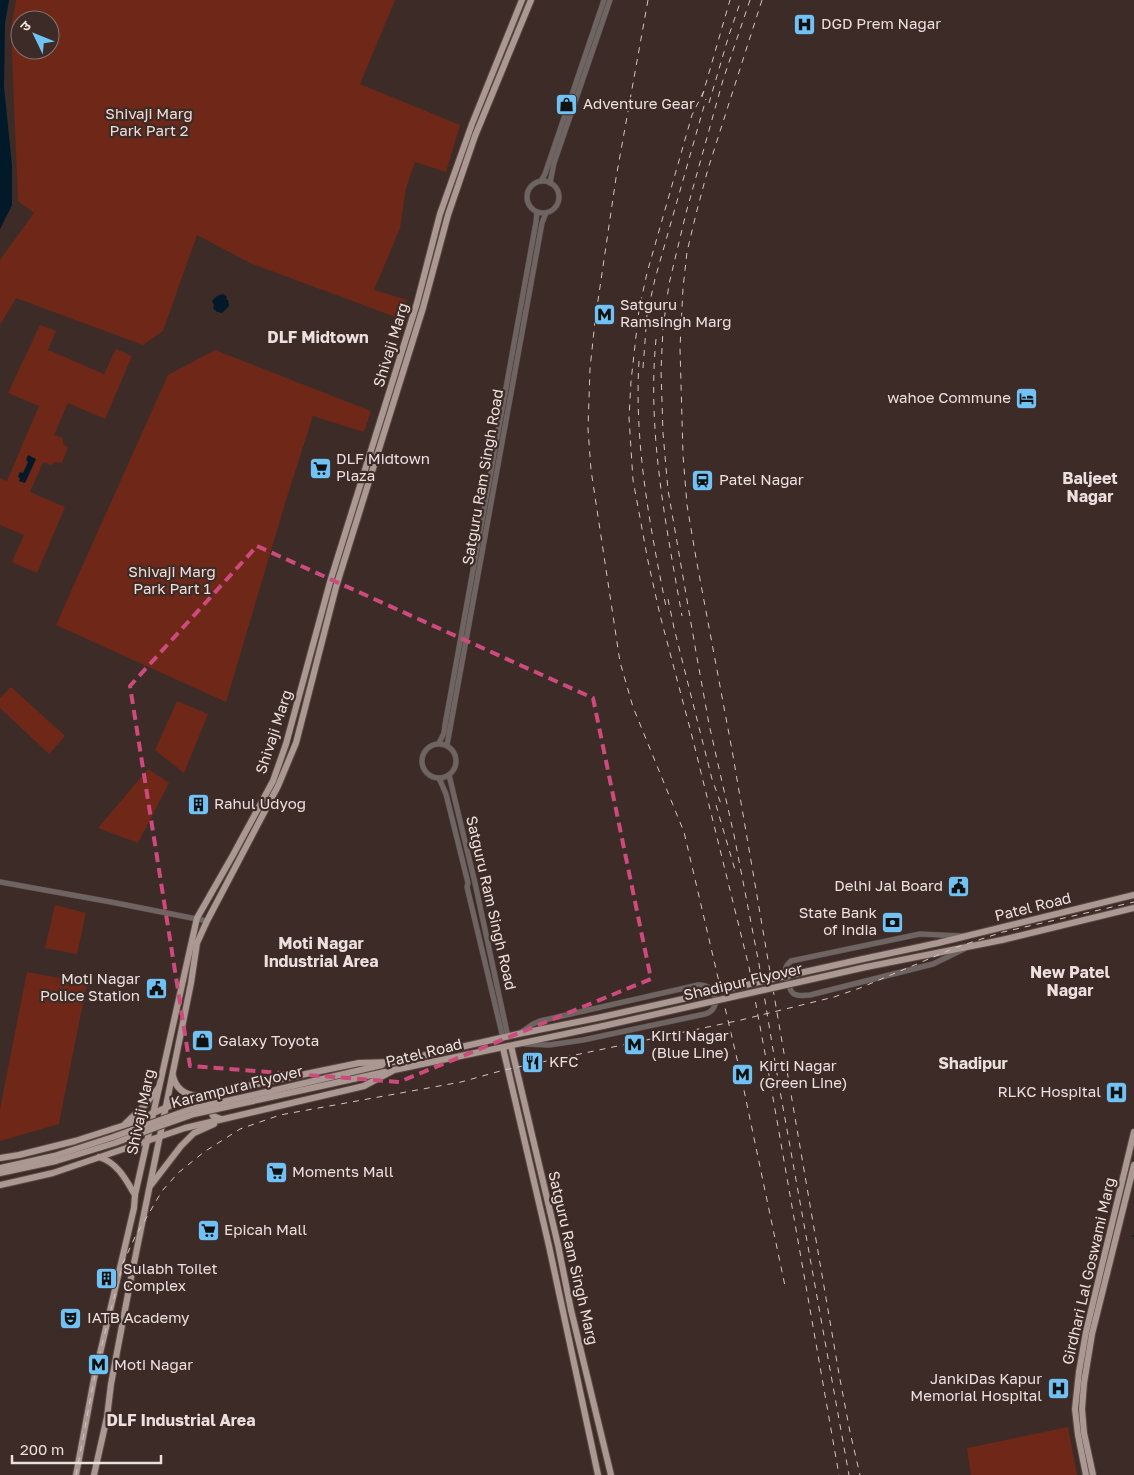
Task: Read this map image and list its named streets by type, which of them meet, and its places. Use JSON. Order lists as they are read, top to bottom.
{
  "streets": {
    "main road": [
      "Shivaji Marg",
      "Patel Road",
      "Shadipur Flyover",
      "Karampura Flyover",
      "Satguru Ram Singh Marg",
      "Girdhari Lal Goswami Marg"
    ],
    "street": ["Satguru Ram Singh Road"]
  },
  "crossings": [
    ["Shivaji Marg", "Patel Road"],
    ["Satguru Ram Singh Road", "Patel Road"],
    ["Patel Road", "Shadipur Flyover"],
    ["Patel Road", "Karampura Flyover"],
    ["Patel Road", "Satguru Ram Singh Marg"]
  ],
  "districts": [
    "DLF Midtown",
    "Baljeet Nagar",
    "Moti Nagar Industrial Area",
    "New Patel Nagar",
    "Shadipur",
    "DLF Industrial Area"
  ],
  "parks": ["Shivaji Marg Park Part 2", "Shivaji Marg Park Part 1"],
  "places": {
    "hospital": ["DGD Prem Nagar", "RLKC Hospital", "JankiDas Kapur Memorial Hospital"],
    "shop": ["Adventure Gear", "Galaxy Toyota"],
    "metro station": [
      "Satguru Ramsingh Marg",
      "Kirti Nagar (Blue Line)",
      "Kirti Nagar (Green Line)",
      "Moti Nagar"
    ],
    "hotel": ["wahoe Commune"],
    "supermarket": ["DLF Midtown Plaza", "Moments Mall", "Epicah Mall"],
    "station": ["Patel Nagar"],
    "building": ["Rahul Udyog", "Sulabh Toilet Complex"],
    "public building": ["Delhi Jal Board", "Moti Nagar Police Station"],
    "bank": ["State Bank of India"],
    "restaurant": ["KFC"],
    "theatre": ["IATB Academy"]
  },
  "scale_bar": "200 m",
  "north": "top left"
}
